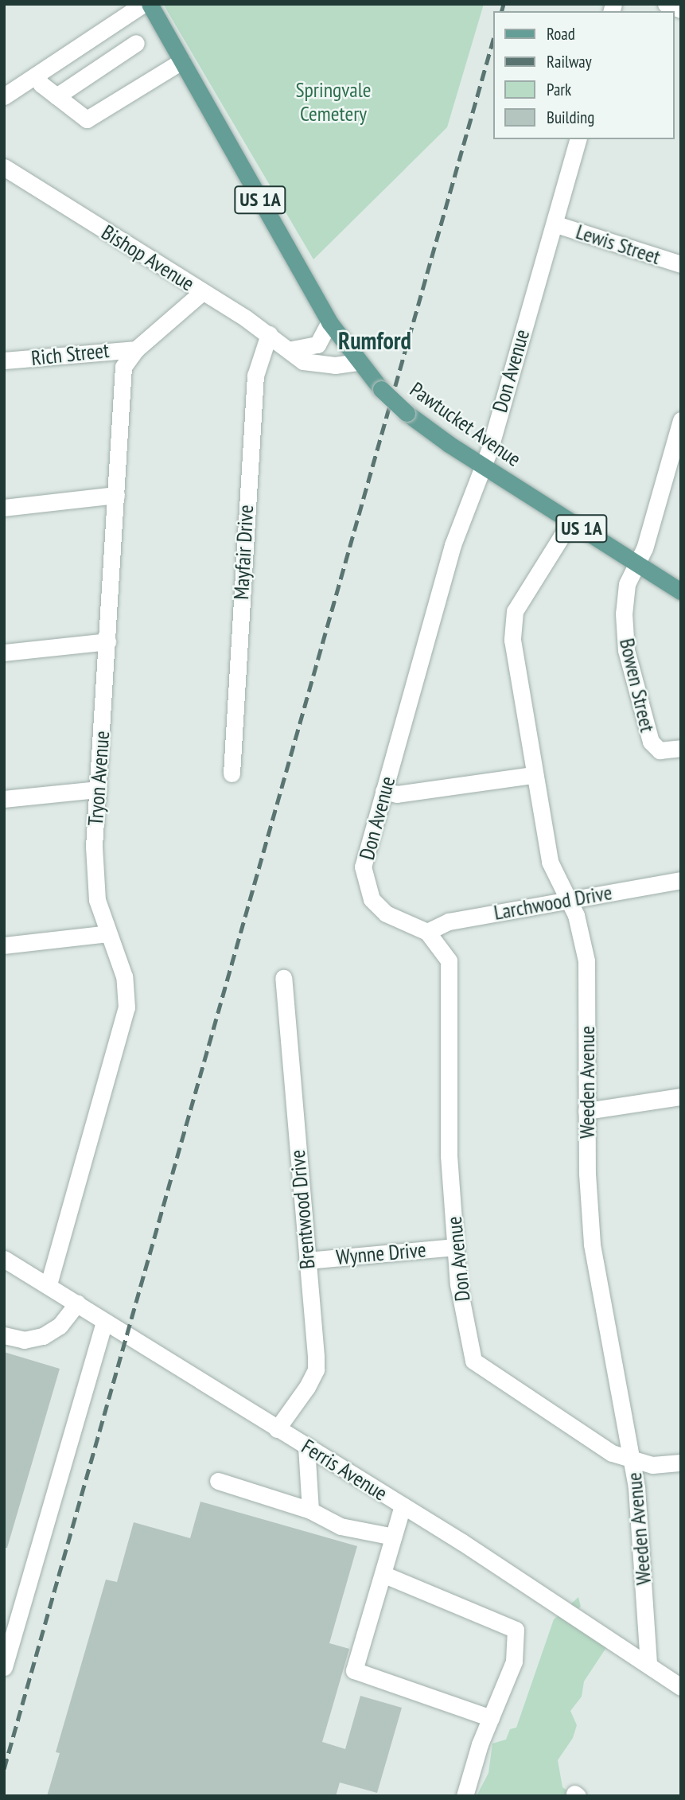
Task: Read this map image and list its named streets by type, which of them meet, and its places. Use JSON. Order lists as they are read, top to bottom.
{
  "streets": {
    "main road": ["US 1A", "Pawtucket Avenue"],
    "street": [
      "Lewis Street",
      "Bishop Avenue",
      "Rich Street",
      "Don Avenue",
      "Mayfair Drive",
      "Bowen Street",
      "Tryon Avenue",
      "Larchwood Drive",
      "Weeden Avenue",
      "Brentwood Drive",
      "Wynne Drive",
      "Ferris Avenue"
    ]
  },
  "crossings": [
    ["Lewis Street", "Don Avenue"],
    ["Bishop Avenue", "Pawtucket Avenue"],
    ["Bishop Avenue", "Mayfair Drive"],
    ["Bishop Avenue", "Tryon Avenue"],
    ["Rich Street", "Tryon Avenue"],
    ["Don Avenue", "Pawtucket Avenue"],
    ["Don Avenue", "Larchwood Drive"],
    ["Don Avenue", "Weeden Avenue"],
    ["Don Avenue", "Wynne Drive"],
    ["Pawtucket Avenue", "Bowen Street"],
    ["Pawtucket Avenue", "Weeden Avenue"],
    ["Tryon Avenue", "Ferris Avenue"],
    ["Larchwood Drive", "Weeden Avenue"],
    ["Weeden Avenue", "Ferris Avenue"],
    ["Brentwood Drive", "Wynne Drive"],
    ["Brentwood Drive", "Ferris Avenue"]
  ],
  "districts": ["Rumford"],
  "parks": ["Springvale Cemetery"],
  "legend": [
    "Road",
    "Railway",
    "Park",
    "Building"
  ]
}
